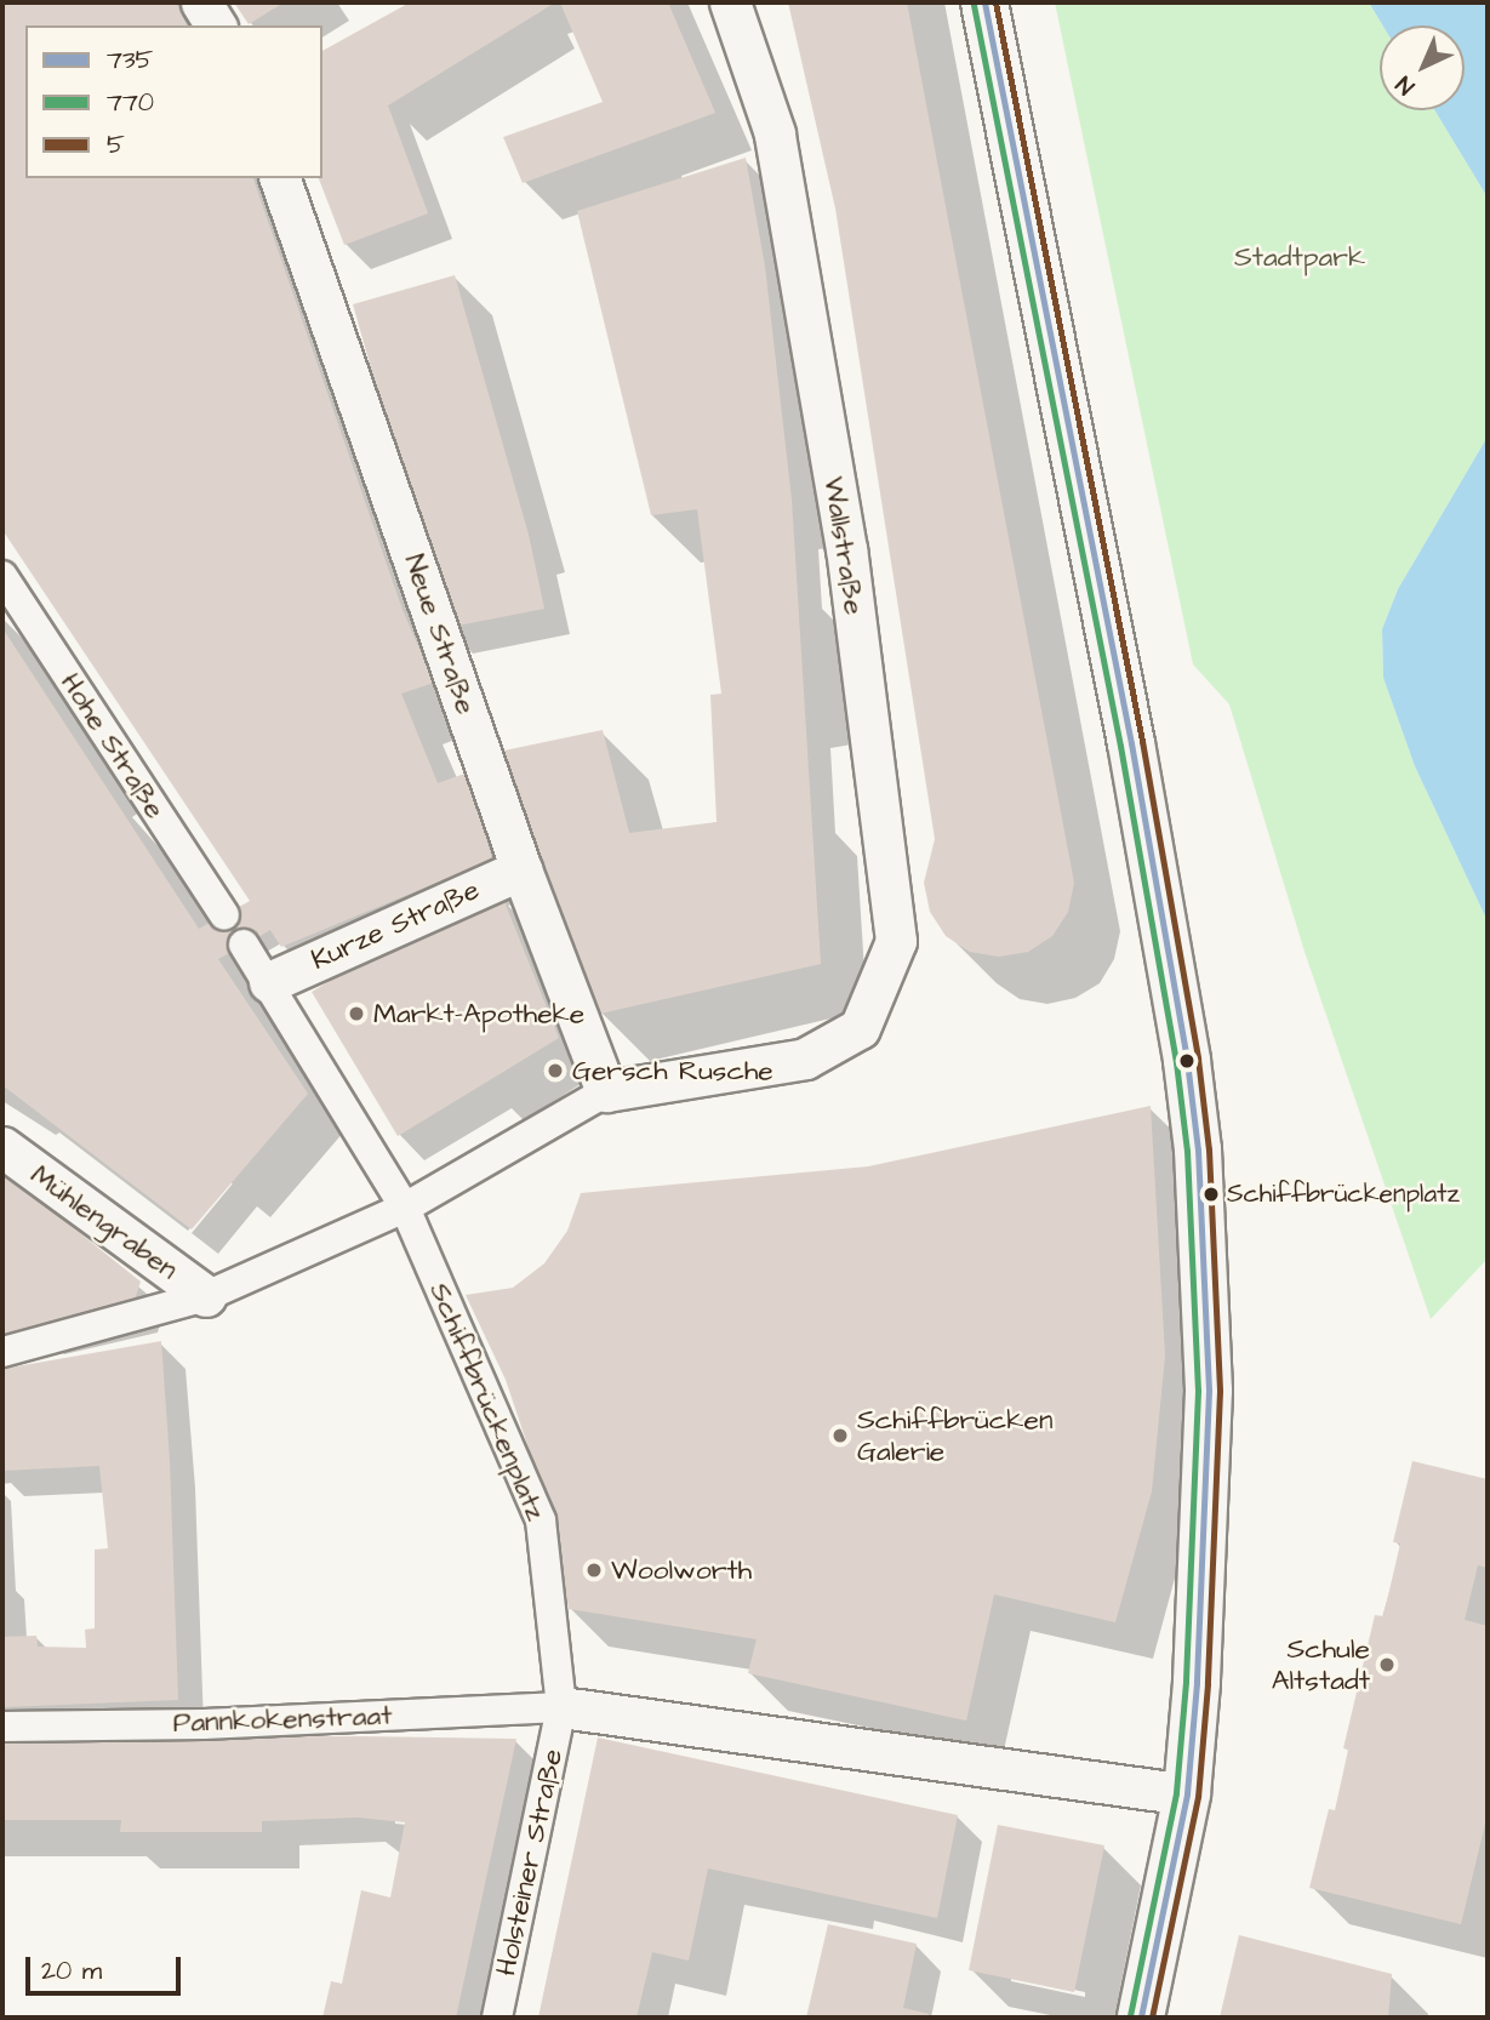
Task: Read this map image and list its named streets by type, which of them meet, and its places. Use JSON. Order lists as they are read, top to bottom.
{
  "streets": {
    "street": [
      "Wallstraße",
      "Neue Straße",
      "Hohe Straße",
      "Kurze Straße",
      "Mühlengraben",
      "Schiffbrückenplatz",
      "Pannkokenstraat",
      "Holsteiner Straße"
    ]
  },
  "crossings": [
    ["Wallstraße", "Neue Straße"],
    ["Neue Straße", "Kurze Straße"],
    ["Schiffbrückenplatz", "Pannkokenstraat"],
    ["Schiffbrückenplatz", "Holsteiner Straße"],
    ["Pannkokenstraat", "Holsteiner Straße"]
  ],
  "parks": ["Stadtpark"],
  "places": [
    "Markt-Apotheke",
    "Gersch Rusche",
    "Schiffbrückenplatz",
    "Schiffbrücken Galerie",
    "Woolworth",
    "Schule Altstadt"
  ],
  "lines": ["transit line 735", "transit line 5", "transit line 770"],
  "legend": ["735", "770", "5"],
  "scale_bar": "20 m",
  "north": "bottom left"
}
